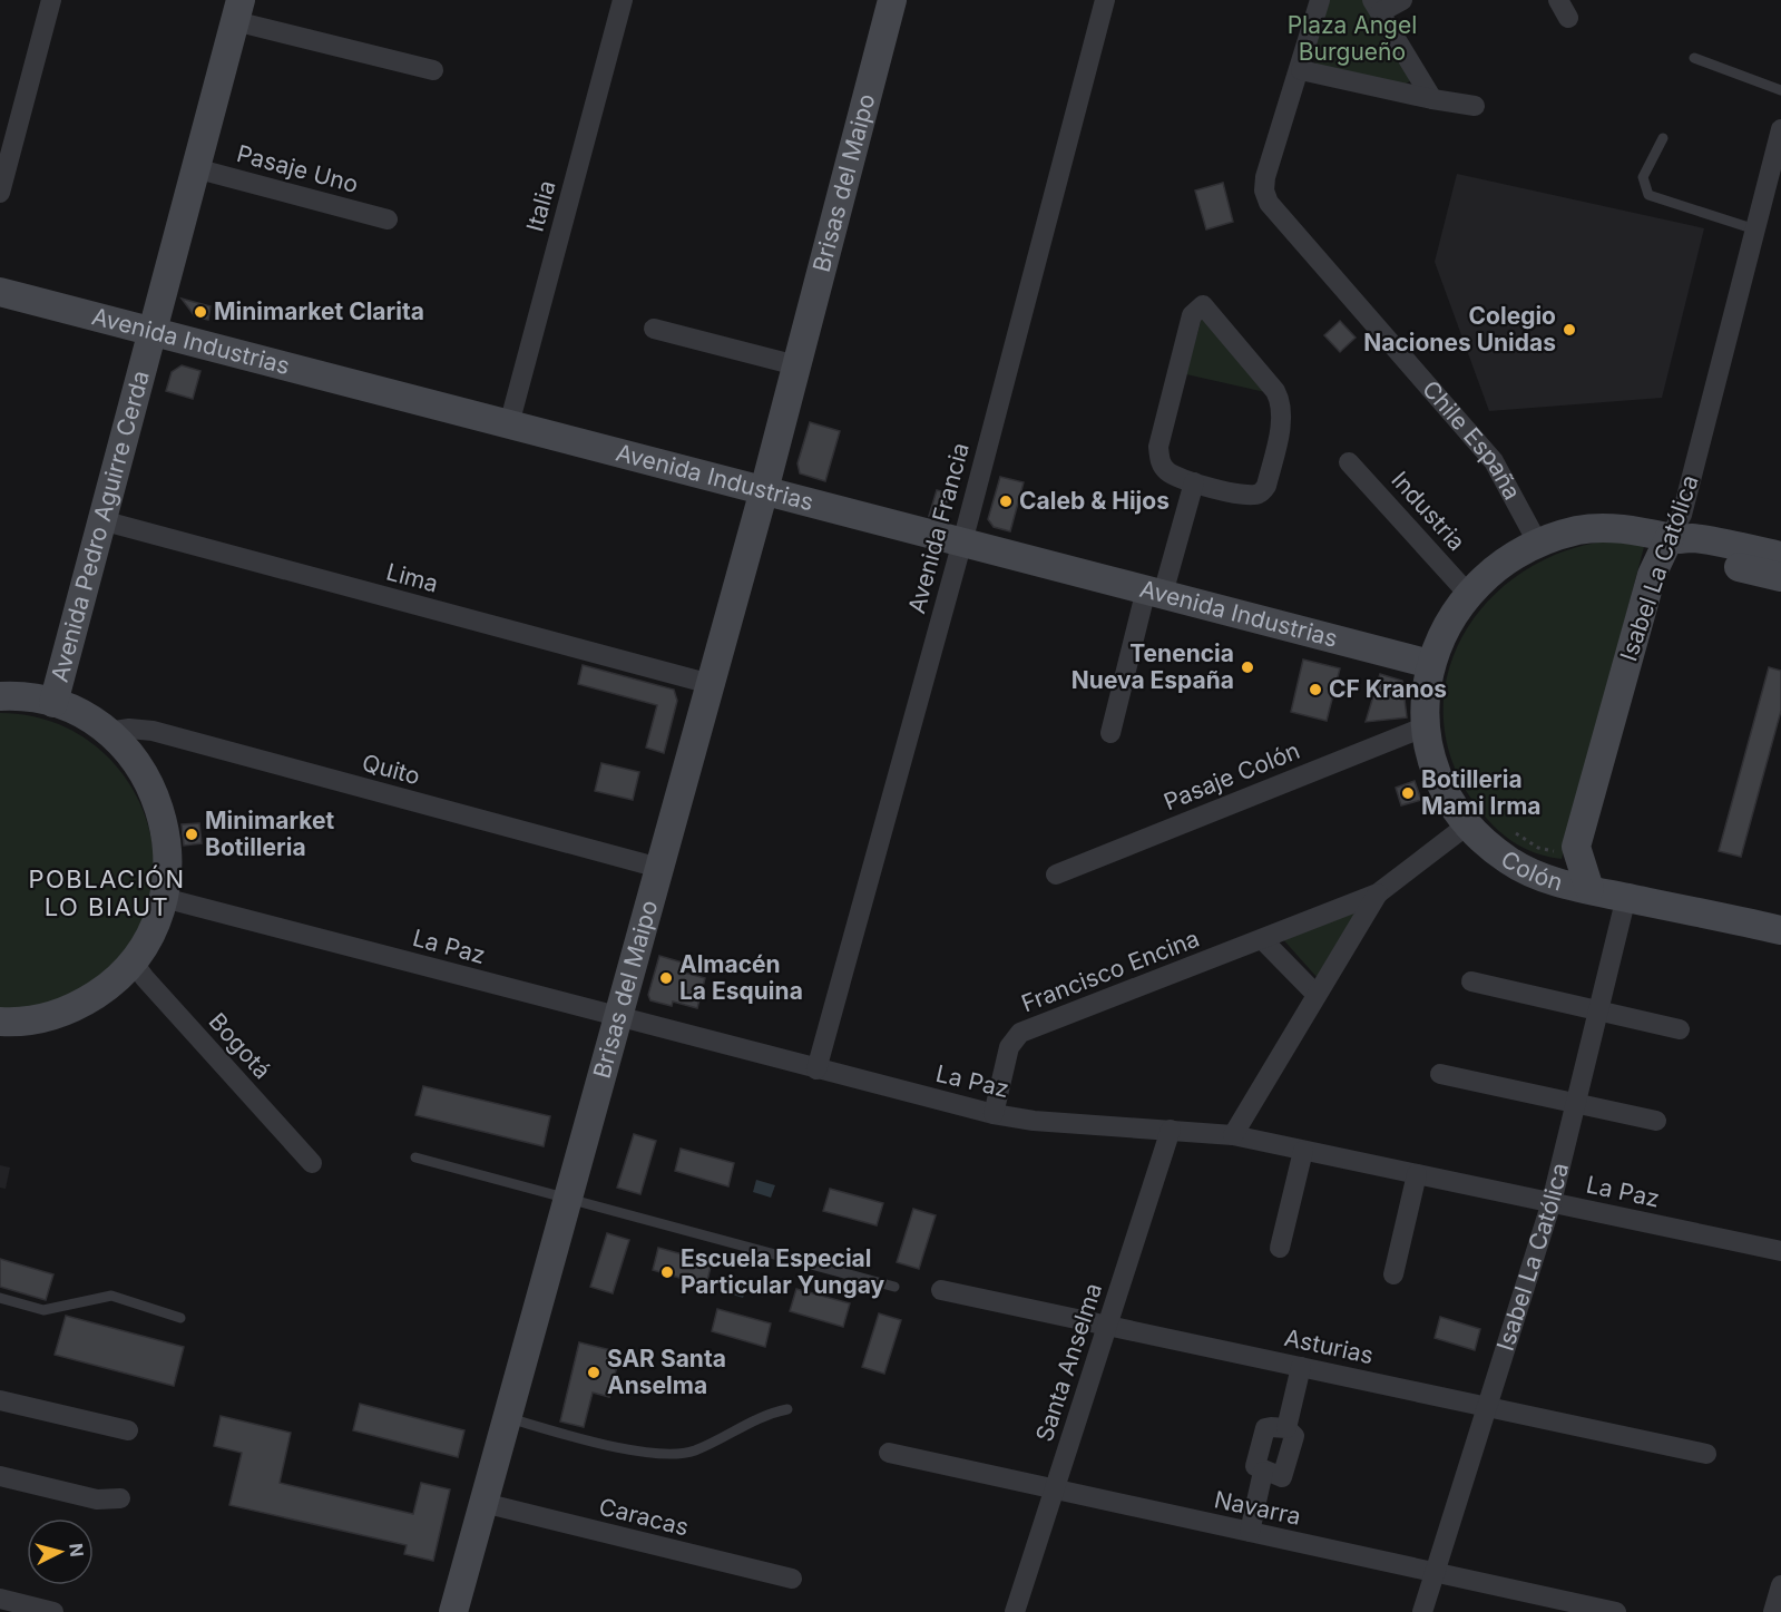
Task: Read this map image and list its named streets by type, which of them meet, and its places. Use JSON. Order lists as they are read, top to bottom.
{
  "streets": {
    "street": [
      "Pasaje Uno",
      "Brisas del Maipo",
      "Italia",
      "Avenida Industrias",
      "Chile España",
      "Industria",
      "Avenida Pedro Aguirre Cerda",
      "Avenida Francia",
      "Isabel La Católica",
      "Lima",
      "Quito",
      "Pasaje Colón",
      "Colón",
      "La Paz",
      "Francisco Encina",
      "Bogotá",
      "Asturias",
      "Santa Anselma",
      "Navarra",
      "Caracas"
    ]
  },
  "crossings": [
    ["Pasaje Uno", "Avenida Pedro Aguirre Cerda"],
    ["Brisas del Maipo", "Avenida Industrias"],
    ["Brisas del Maipo", "Lima"],
    ["Brisas del Maipo", "Quito"],
    ["Brisas del Maipo", "La Paz"],
    ["Brisas del Maipo", "Caracas"],
    ["Italia", "Avenida Industrias"],
    ["Avenida Industrias", "Avenida Pedro Aguirre Cerda"],
    ["Avenida Industrias", "Avenida Francia"],
    ["Avenida Industrias", "Colón"],
    ["Avenida Pedro Aguirre Cerda", "Lima"],
    ["Avenida Francia", "La Paz"],
    ["Isabel La Católica", "Colón"],
    ["Isabel La Católica", "La Paz"],
    ["Isabel La Católica", "Asturias"],
    ["Isabel La Católica", "Navarra"],
    ["Pasaje Colón", "Colón"],
    ["Colón", "Francisco Encina"],
    ["La Paz", "Francisco Encina"],
    ["La Paz", "Santa Anselma"],
    ["Asturias", "Santa Anselma"],
    ["Santa Anselma", "Navarra"]
  ],
  "districts": ["POBLACIÓN LO BIAUT"],
  "parks": ["Plaza Angel Burgueño"],
  "places": [
    "Minimarket Clarita",
    "Colegio Naciones Unidas",
    "Caleb & Hijos",
    "Tenencia Nueva España",
    "CF Kranos",
    "Botilleria Mami Irma",
    "Minimarket Botilleria",
    "Almacén La Esquina",
    "Escuela Especial Particular Yungay",
    "SAR Santa Anselma"
  ],
  "north": "right"
}
